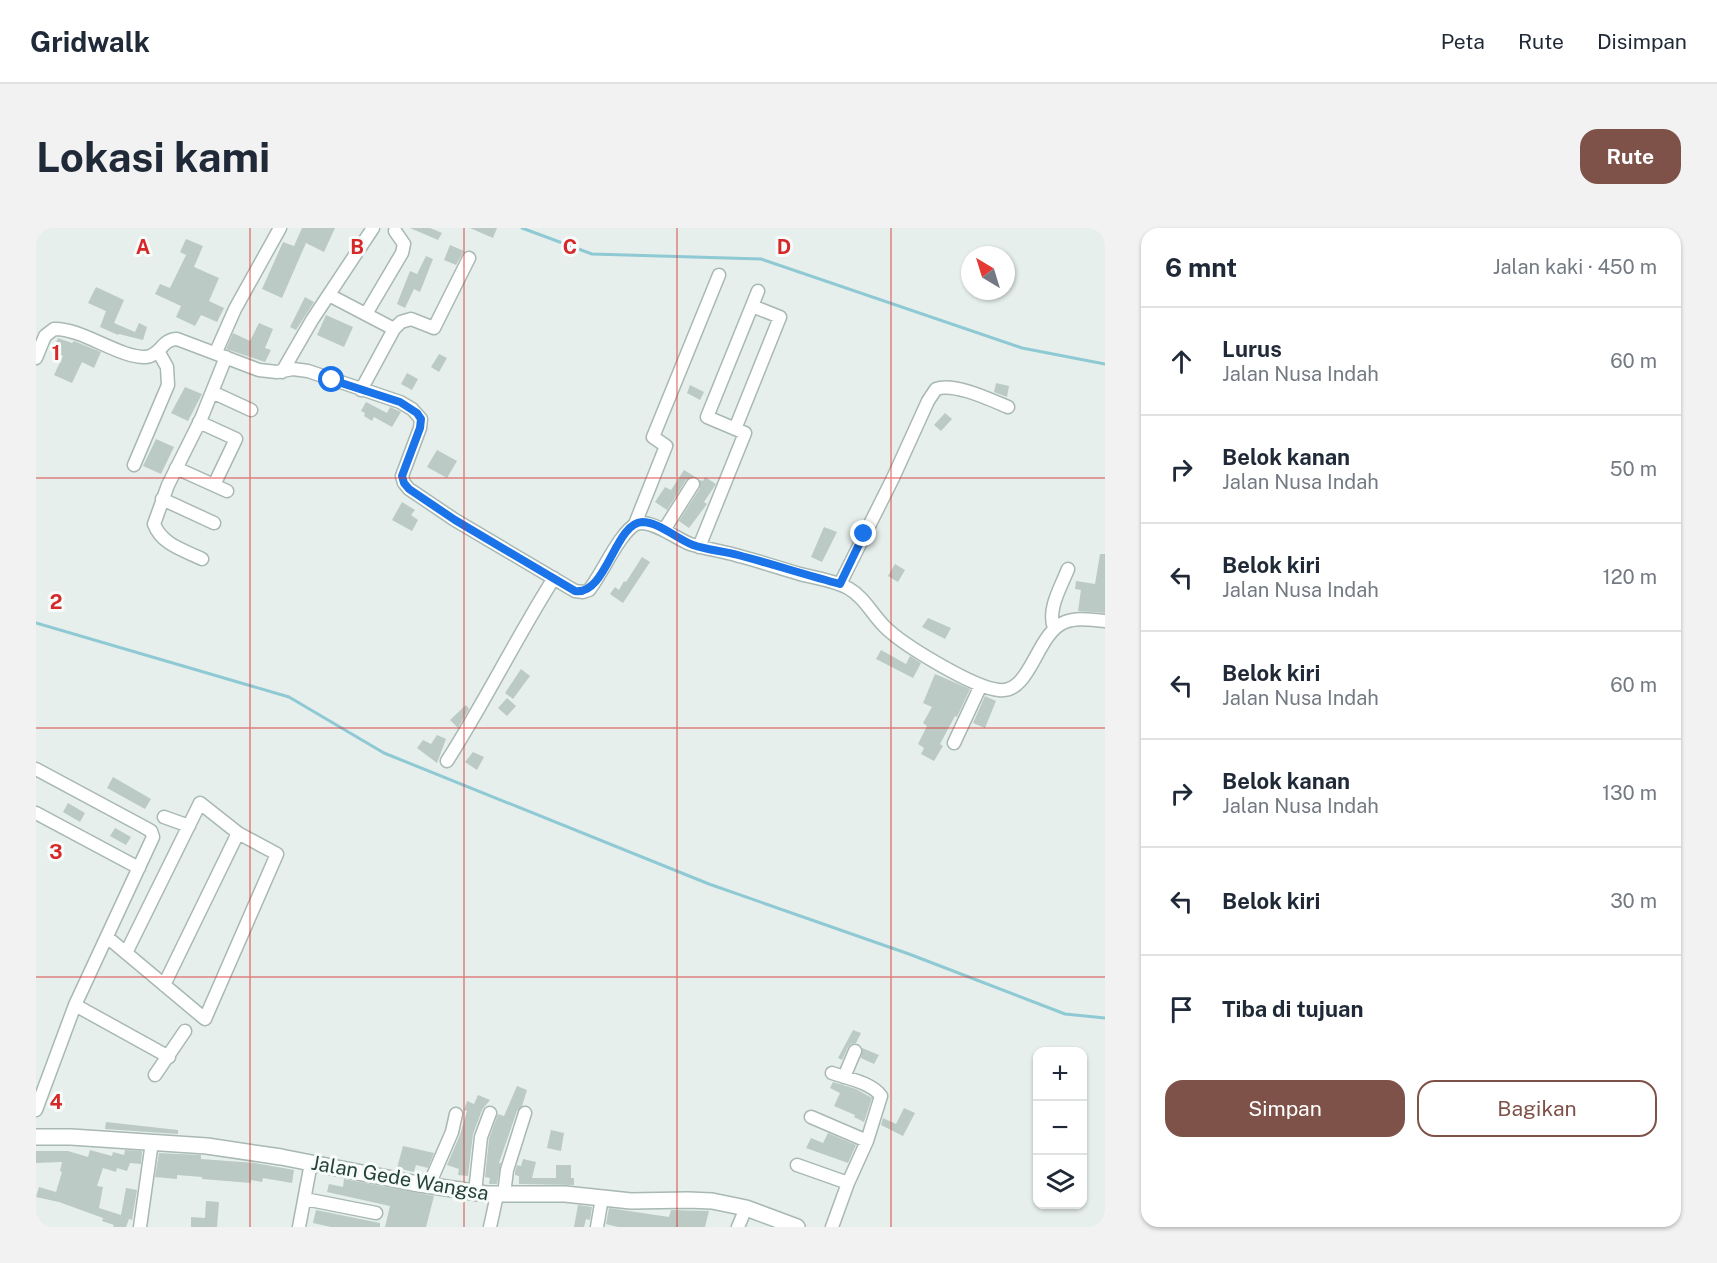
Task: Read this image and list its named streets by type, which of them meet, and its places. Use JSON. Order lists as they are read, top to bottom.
{
  "streets": {
    "street": ["Jalan Gede Wangsa"]
  },
  "north": "top left",
  "page": {
    "header": "Gridwalk",
    "nav": ["Peta", "Rute", "Disimpan"],
    "buttons": [
      "Rute",
      ["Simpan", "Bagikan"]
    ],
    "title": "Lokasi kami",
    "heading": ["6 mnt", "Jalan kaki · 450 m"],
    "list": [
      ["Lurus", "Jalan Nusa Indah", "60 m"],
      ["Belok kanan", "Jalan Nusa Indah", "50 m"],
      ["Belok kiri", "Jalan Nusa Indah", "120 m"],
      ["Belok kiri", "Jalan Nusa Indah", "60 m"],
      ["Belok kanan", "Jalan Nusa Indah", "130 m"],
      ["Belok kiri", "30 m"],
      "Tiba di tujuan"
    ],
    "map_buttons": ["+", "−"]
  },
  "grid": {
    "columns": [
      "A",
      "B",
      "C",
      "D"
    ],
    "rows": [
      "1",
      "2",
      "3",
      "4"
    ]
  }
}
